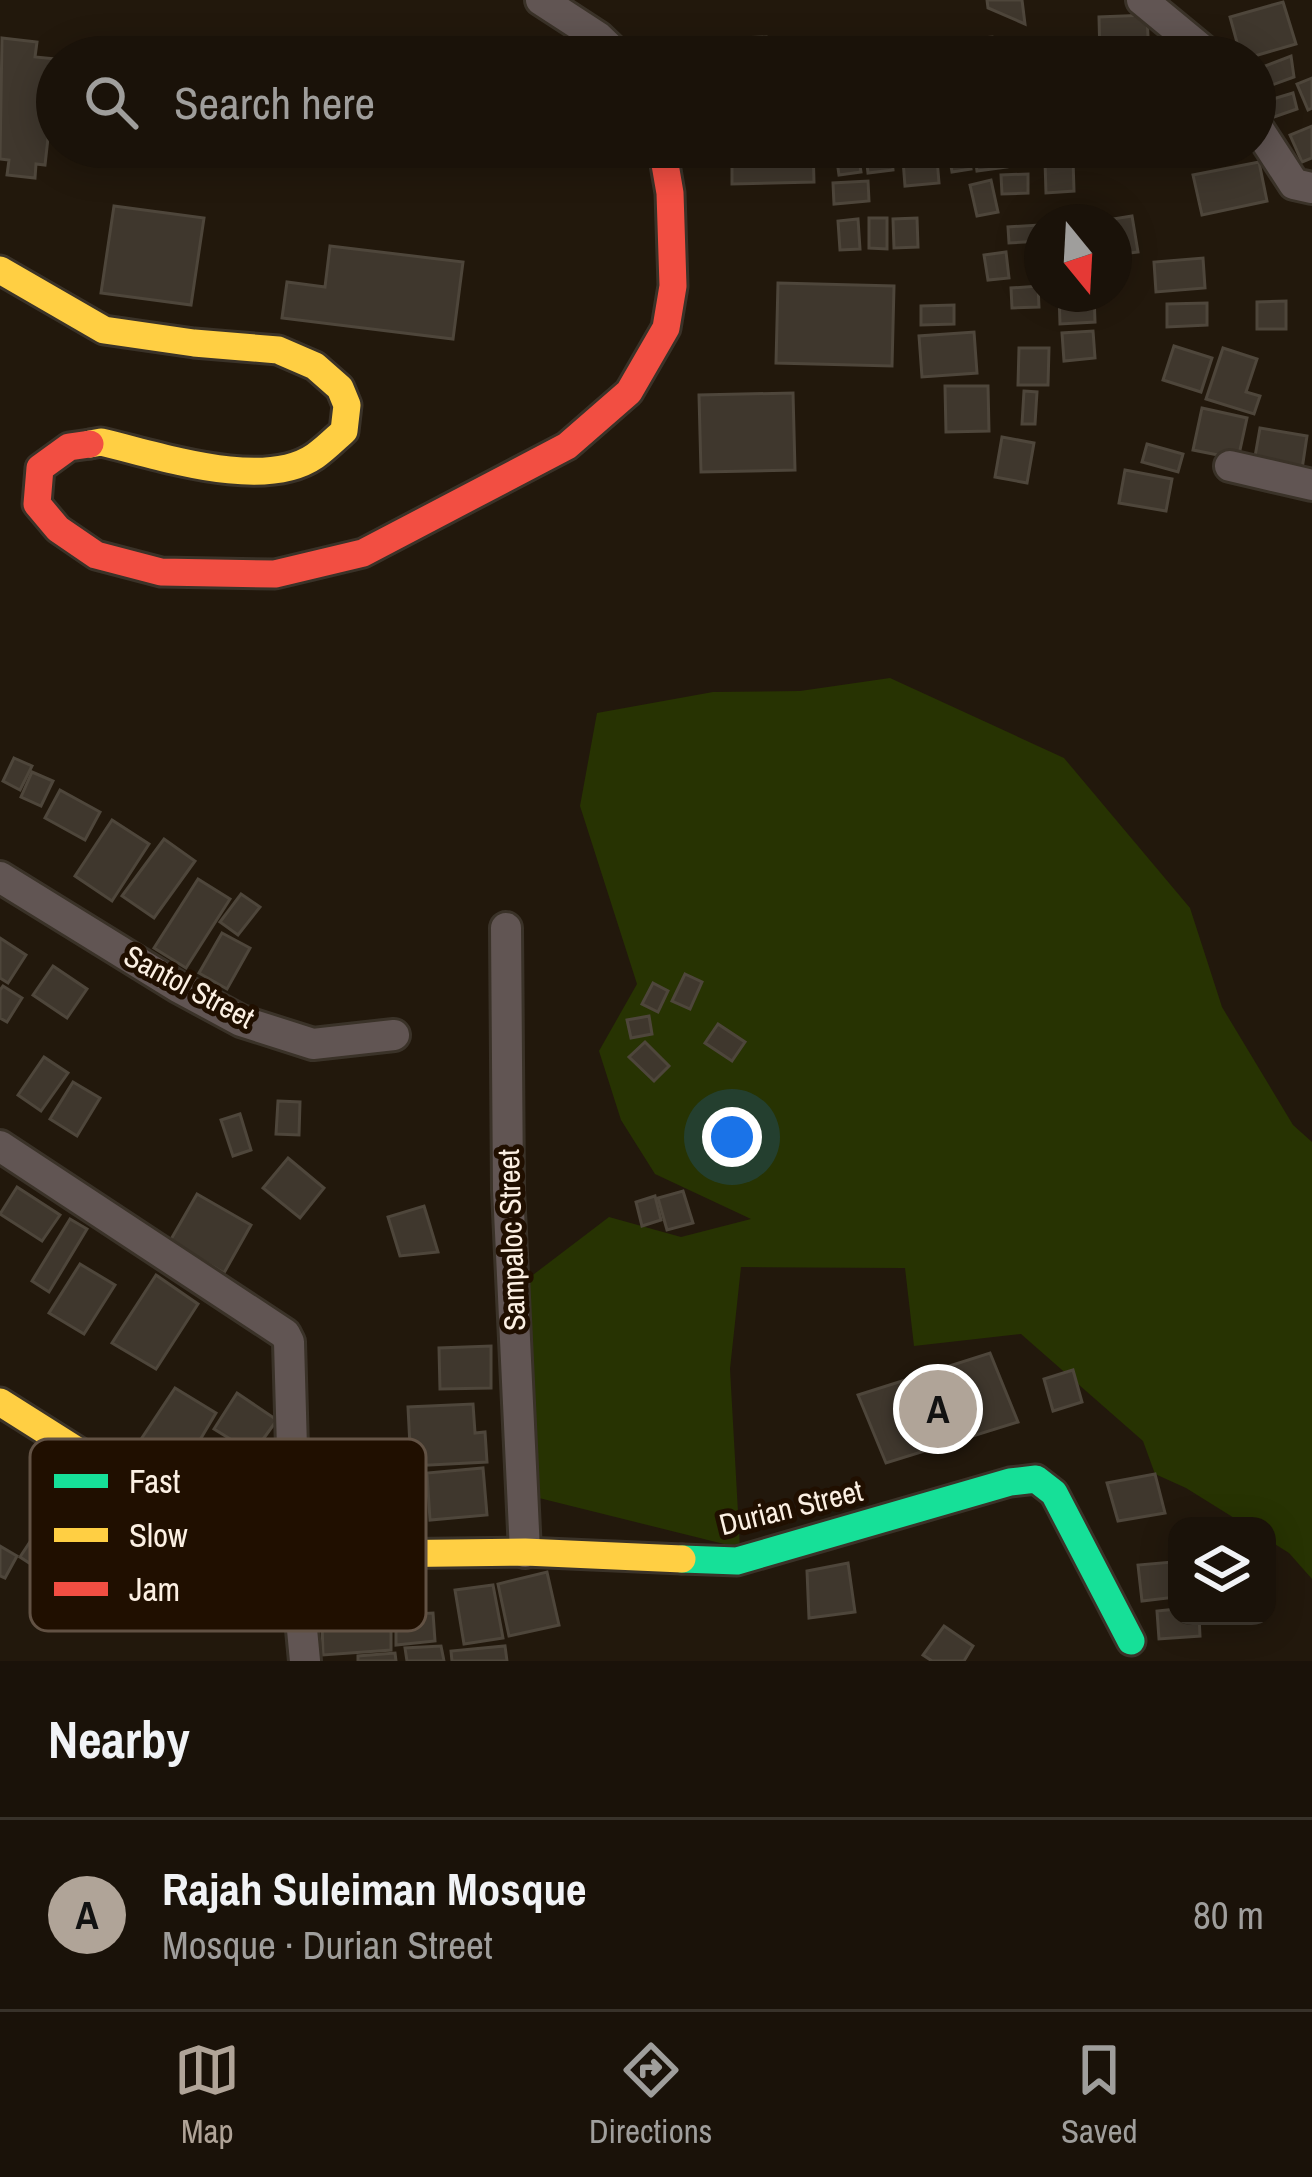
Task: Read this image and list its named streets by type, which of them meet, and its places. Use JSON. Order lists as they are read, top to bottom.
{
  "streets": {
    "street": ["Santol Street", "Sampaloc Street", "Durian Street"]
  },
  "crossings": [
    ["Sampaloc Street", "Durian Street"]
  ],
  "legend": ["Fast", "Slow", "Jam"],
  "north": "bottom",
  "page": {
    "search": "Search here",
    "pins": "A",
    "heading": "Nearby",
    "list": [
      {
        "mark": "A",
        "name": "Rajah Suleiman Mosque",
        "note": "Mosque · Durian Street",
        "value": "80 m"
      }
    ],
    "nav": ["Map", "Directions", "Saved"]
  }
}
